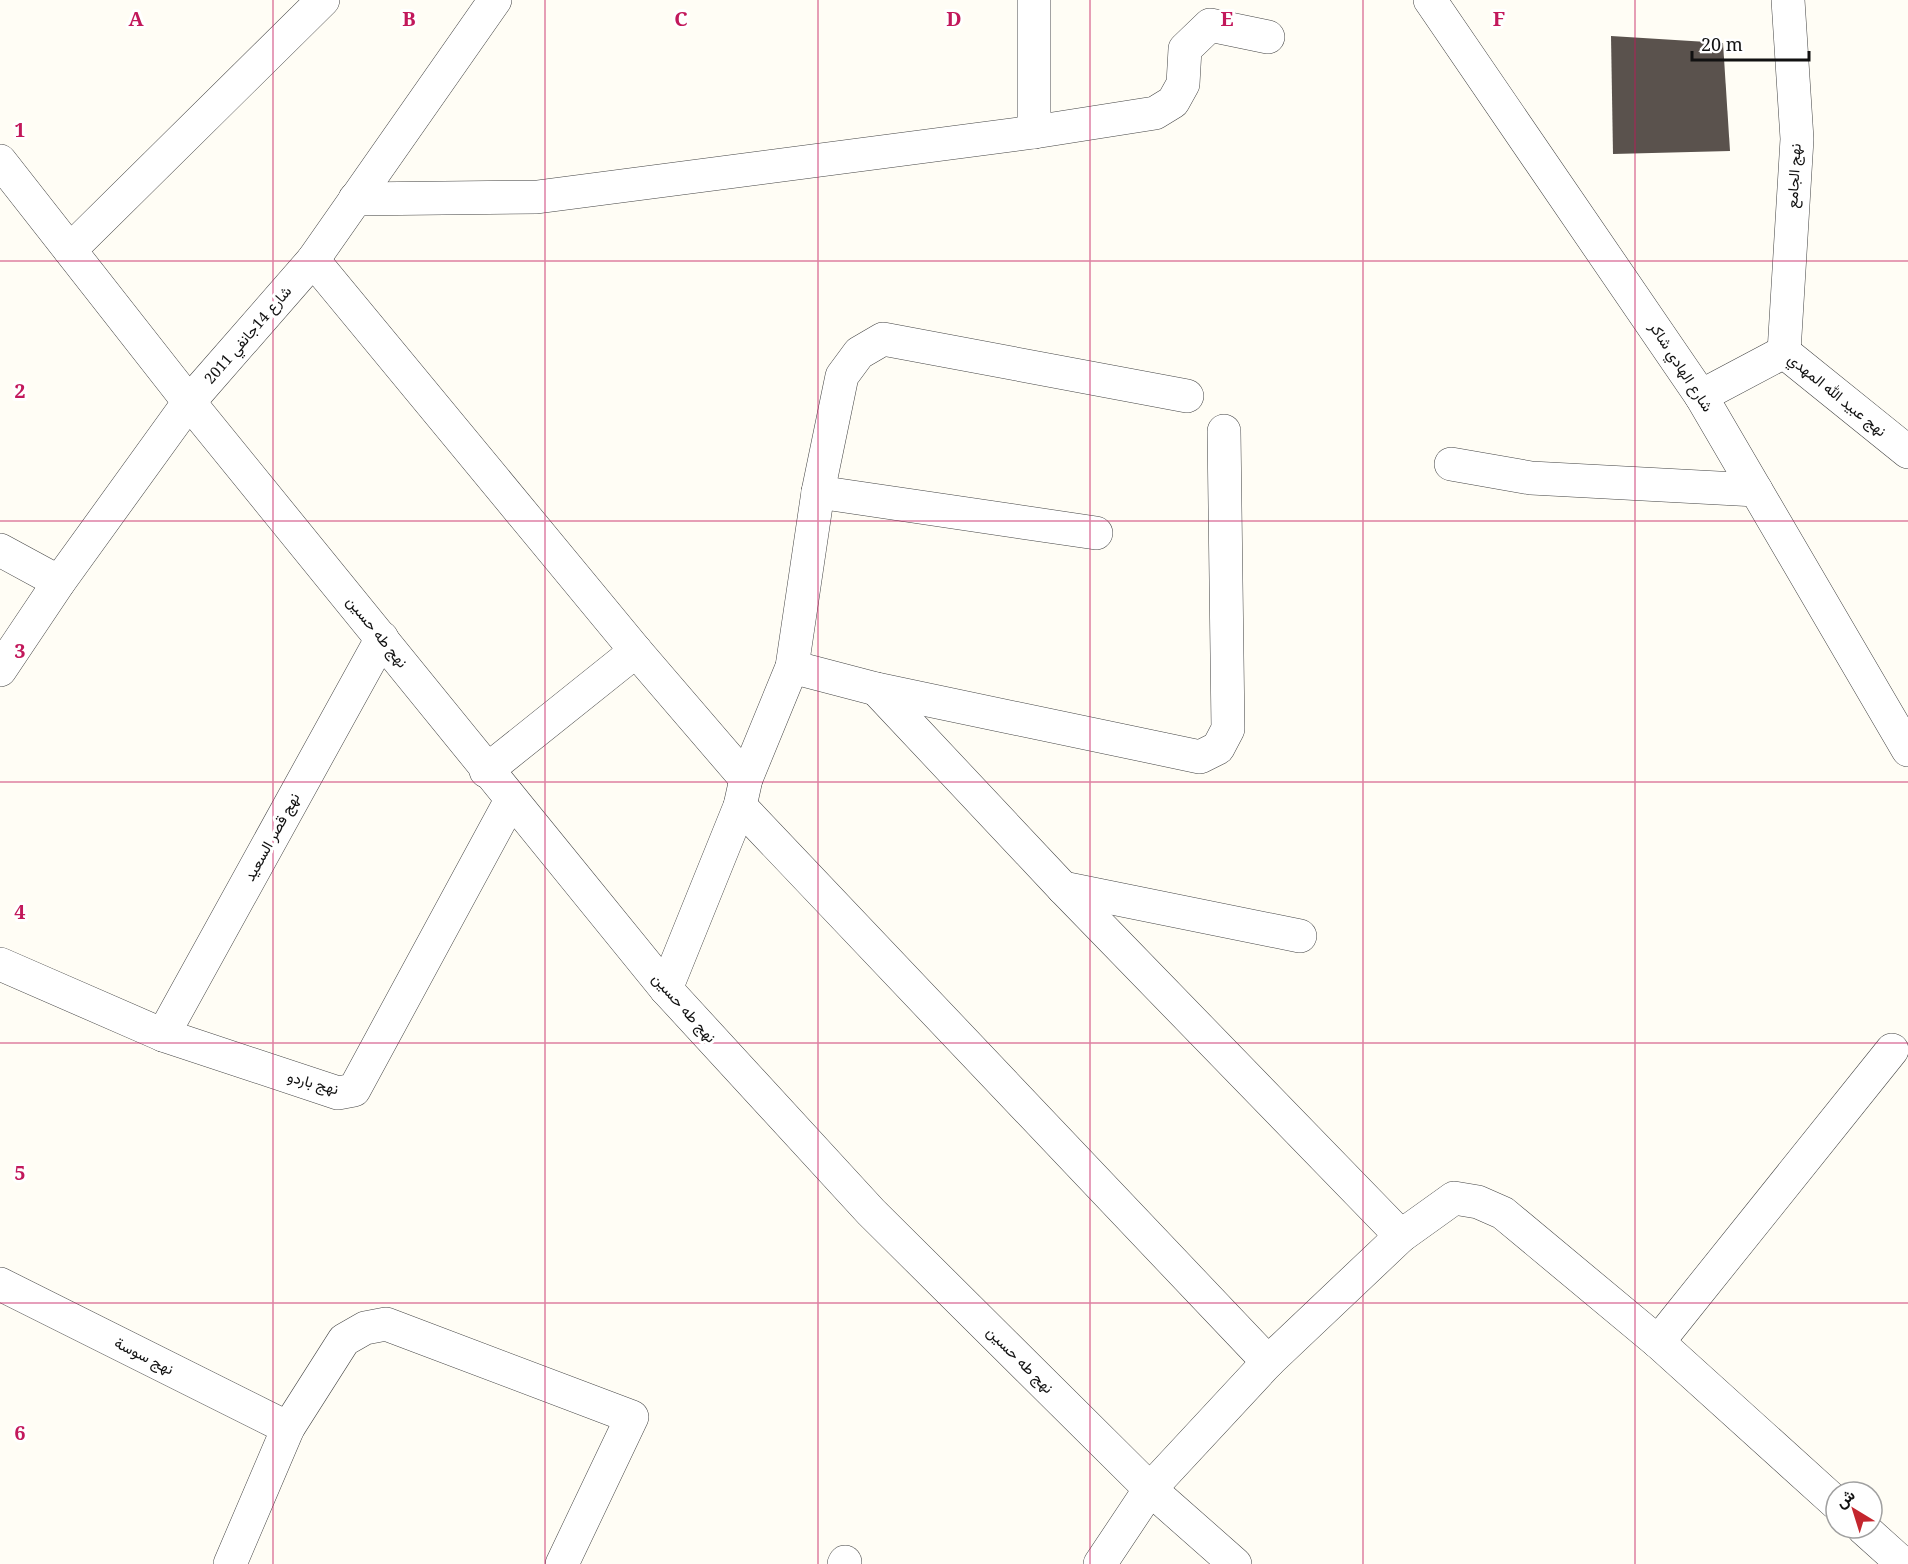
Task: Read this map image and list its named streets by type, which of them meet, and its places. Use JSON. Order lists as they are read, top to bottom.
{
  "streets": {
    "street": [
      "نهج الجامع",
      "شارع 14جانفي 2011",
      "شارع الهادي شاكر",
      "نهج عبيد الله المهدي",
      "نهج طه حسين",
      "نهج قصر السعيد",
      "نهج باردو",
      "نهج سوسة"
    ]
  },
  "crossings": [
    ["نهج الجامع", "نهج عبيد الله المهدي"],
    ["شارع 14جانفي 2011", "نهج طه حسين"],
    ["شارع الهادي شاكر", "نهج عبيد الله المهدي"],
    ["نهج طه حسين", "نهج قصر السعيد"],
    ["نهج طه حسين", "نهج باردو"],
    ["نهج قصر السعيد", "نهج باردو"]
  ],
  "scale_bar": "20 m",
  "north": "top left",
  "grid": {
    "columns": [
      "A",
      "B",
      "C",
      "D",
      "E",
      "F"
    ],
    "rows": [
      "1",
      "2",
      "3",
      "4",
      "5",
      "6"
    ]
  }
}
